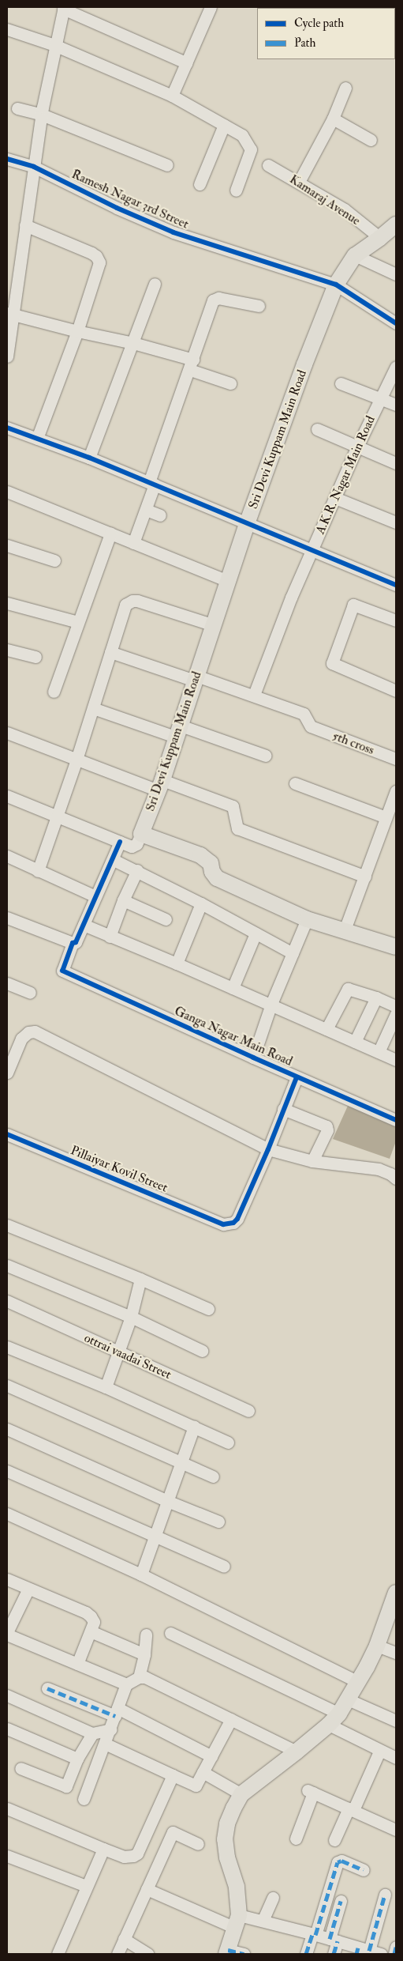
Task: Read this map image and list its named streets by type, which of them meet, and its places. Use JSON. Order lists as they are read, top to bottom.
{
  "streets": {
    "main road": ["Sri Devi Kuppam Main Road"],
    "street": [
      "Ramesh Nagar 3rd Street",
      "Kamaraj Avenue",
      "A.K.R. Nagar Main Road",
      "5th cross",
      "Ganga Nagar Main Road",
      "Pillaiyar Kovil Street",
      "ottrai vaadai Street"
    ]
  },
  "crossings": [
    ["Ramesh Nagar 3rd Street", "Sri Devi Kuppam Main Road"],
    ["Kamaraj Avenue", "Sri Devi Kuppam Main Road"],
    ["A.K.R. Nagar Main Road", "5th cross"]
  ],
  "legend": ["Cycle path", "Path"]
}
